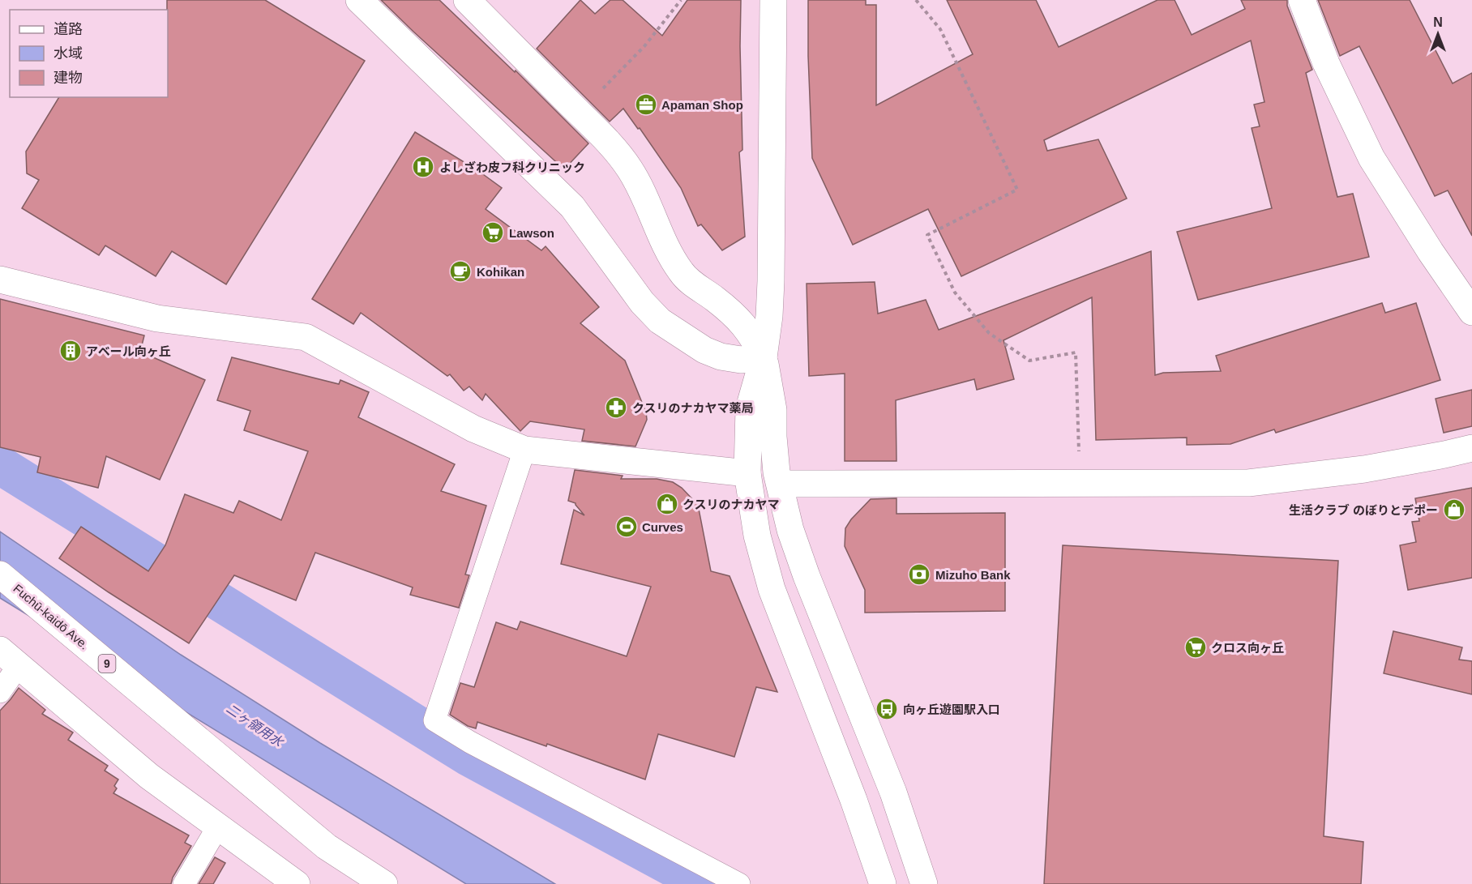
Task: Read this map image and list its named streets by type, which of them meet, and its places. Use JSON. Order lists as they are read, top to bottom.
{
  "streets": {
    "street": ["Fuchū-kaidō Ave.", "9"]
  },
  "water": ["二ヶ領用水"],
  "places": {
    "office": ["Apaman Shop"],
    "hospital": ["よしざわ皮フ科クリニック"],
    "supermarket": ["Lawson", "クロス向ヶ丘"],
    "cafe": ["Kohikan"],
    "building": ["アベール向ヶ丘"],
    "pharmacy": ["クスリのナカヤマ薬局"],
    "shop": ["クスリのナカヤマ", "生活クラブ のぼりとデポー"],
    "sports": ["Curves"],
    "bank": ["Mizuho Bank"],
    "bus stop": ["向ヶ丘遊園駅入口"]
  },
  "legend": ["道路", "水域", "建物"],
  "north": "top"
}
